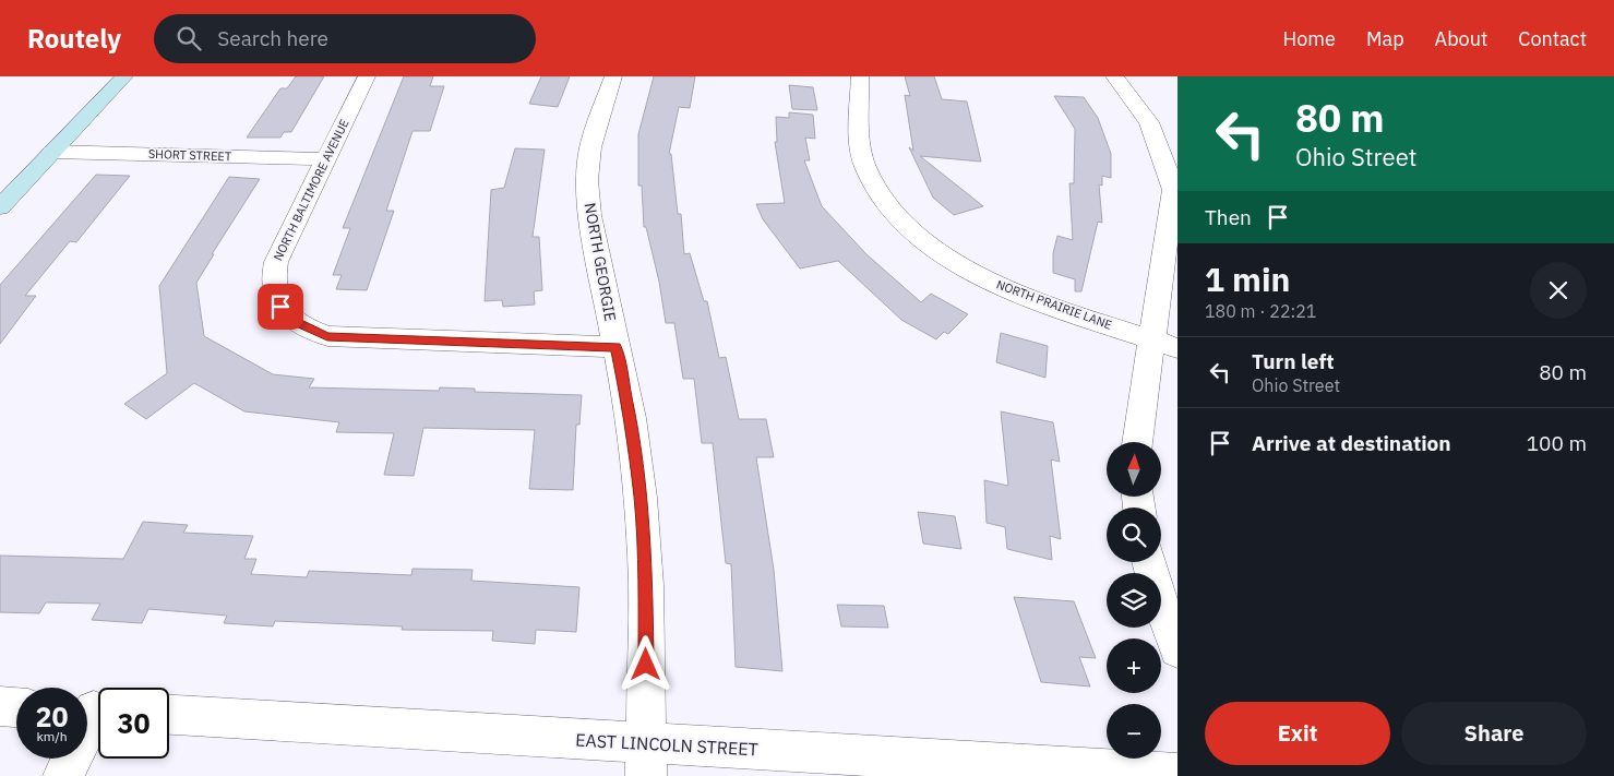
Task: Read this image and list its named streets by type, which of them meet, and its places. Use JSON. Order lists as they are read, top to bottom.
{
  "streets": {
    "street": [
      "SHORT STREET",
      "NORTH BALTIMORE AVENUE",
      "NORTH GEORGIE",
      "NORTH PRAIRIE LANE",
      "EAST LINCOLN STREET"
    ]
  },
  "crossings": [
    ["SHORT STREET", "NORTH BALTIMORE AVENUE"],
    ["NORTH BALTIMORE AVENUE", "NORTH GEORGIE"],
    ["NORTH GEORGIE", "EAST LINCOLN STREET"]
  ],
  "north": "top",
  "page": {
    "header": "Routely",
    "search": "Search here",
    "nav": [
      "Home",
      "Map",
      "About",
      "Contact"
    ],
    "turn": ["80 m", "Ohio Street"],
    "then": "Then",
    "heading": ["1 min", "180 m · 22:21"],
    "list": [
      {
        "name": "Turn left",
        "note": "Ohio Street",
        "value": "80 m"
      },
      {
        "name": "Arrive at destination",
        "value": "100 m"
      }
    ],
    "map_buttons": ["+", "−"],
    "speed": "20 km/h",
    "limit": "30",
    "buttons": ["Exit", "Share"]
  }
}
